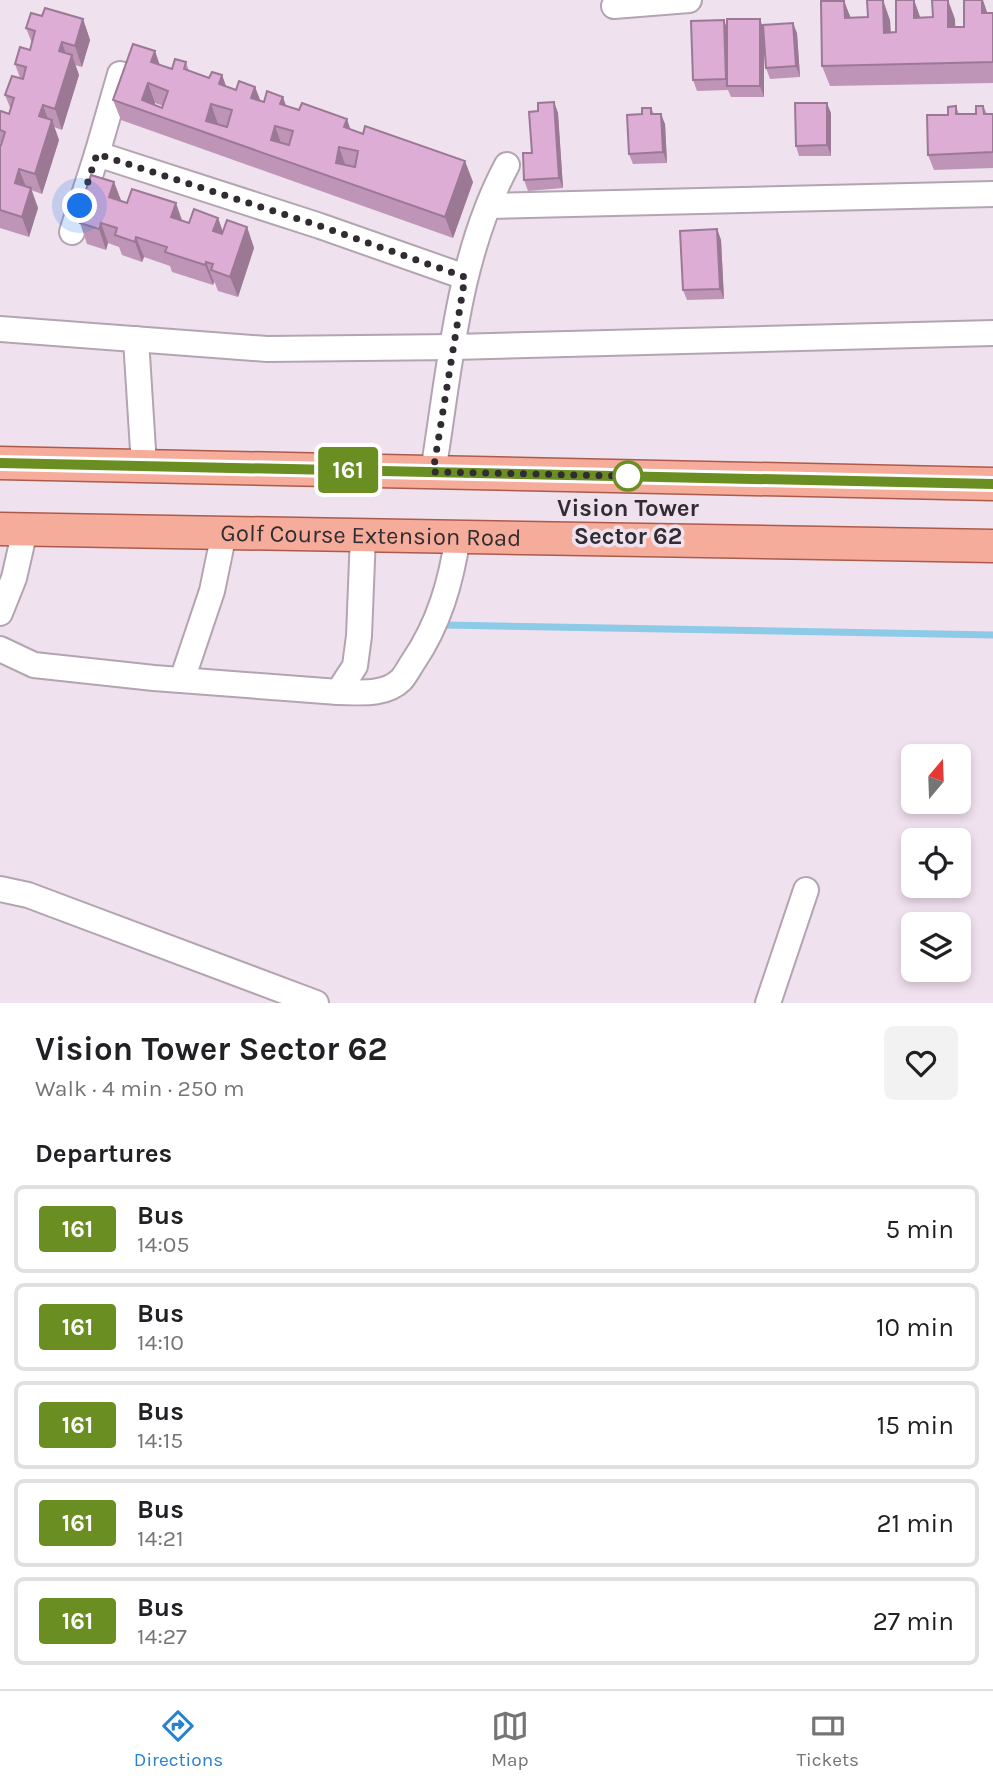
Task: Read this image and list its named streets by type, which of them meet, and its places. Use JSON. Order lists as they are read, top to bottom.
{
  "streets": {
    "main road": ["Golf Course Extension Road"]
  },
  "places": ["Vision Tower Sector 62"],
  "lines": ["bus line 161"],
  "north": "top",
  "page": {
    "on_map": "161",
    "heading": [
      ["Vision Tower Sector 62", "Walk · 4 min · 250 m"],
      "Departures"
    ],
    "list": [
      {
        "mark": "161",
        "name": "Bus",
        "note": "14:05",
        "value": "5 min"
      },
      {
        "mark": "161",
        "name": "Bus",
        "note": "14:10",
        "value": "10 min"
      },
      {
        "mark": "161",
        "name": "Bus",
        "note": "14:15",
        "value": "15 min"
      },
      {
        "mark": "161",
        "name": "Bus",
        "note": "14:21",
        "value": "21 min"
      },
      {
        "mark": "161",
        "name": "Bus",
        "note": "14:27",
        "value": "27 min"
      }
    ],
    "tabs": ["Directions", "Map", "Tickets"]
  }
}
